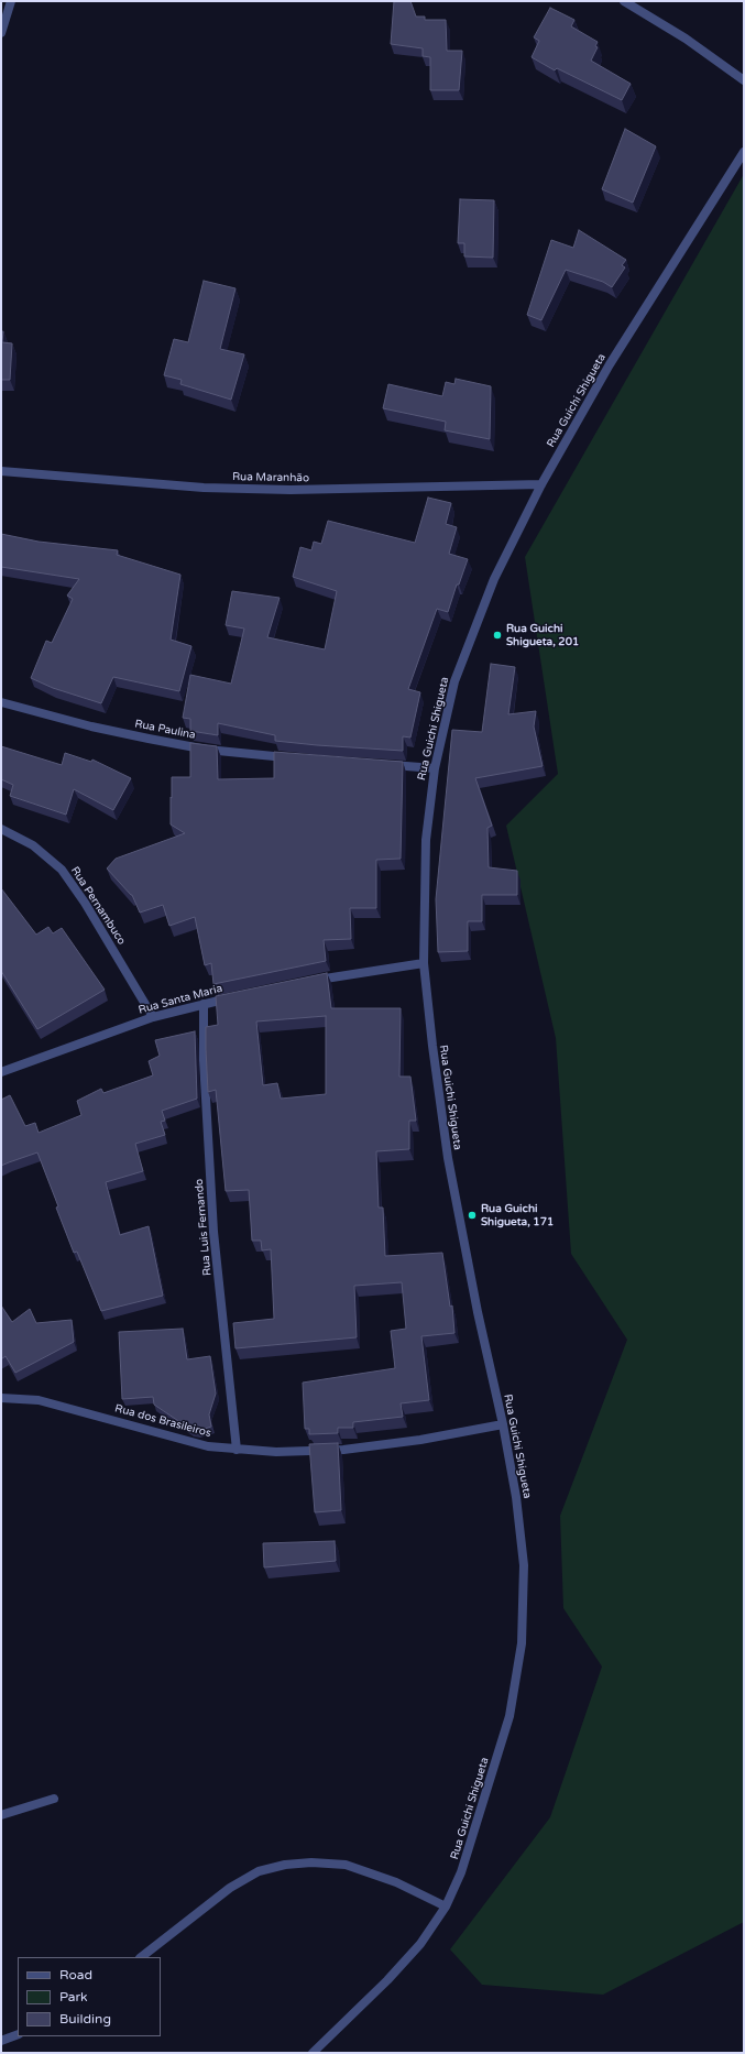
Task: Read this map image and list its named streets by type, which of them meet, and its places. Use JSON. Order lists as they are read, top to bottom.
{
  "streets": {
    "street": [
      "Rua Guichi Shigueta",
      "Rua Maranhão",
      "Rua Paulina",
      "Rua Pernambuco",
      "Rua Santa Maria",
      "Rua Luis Fernando",
      "Rua dos Brasileiros"
    ]
  },
  "crossings": [
    ["Rua Guichi Shigueta", "Rua Maranhão"],
    ["Rua Guichi Shigueta", "Rua dos Brasileiros"],
    ["Rua Pernambuco", "Rua Santa Maria"],
    ["Rua Santa Maria", "Rua Luis Fernando"],
    ["Rua Luis Fernando", "Rua dos Brasileiros"]
  ],
  "places": ["Rua Guichi Shigueta, 201", "Rua Guichi Shigueta, 171"],
  "legend": ["Road", "Park", "Building"]
}
